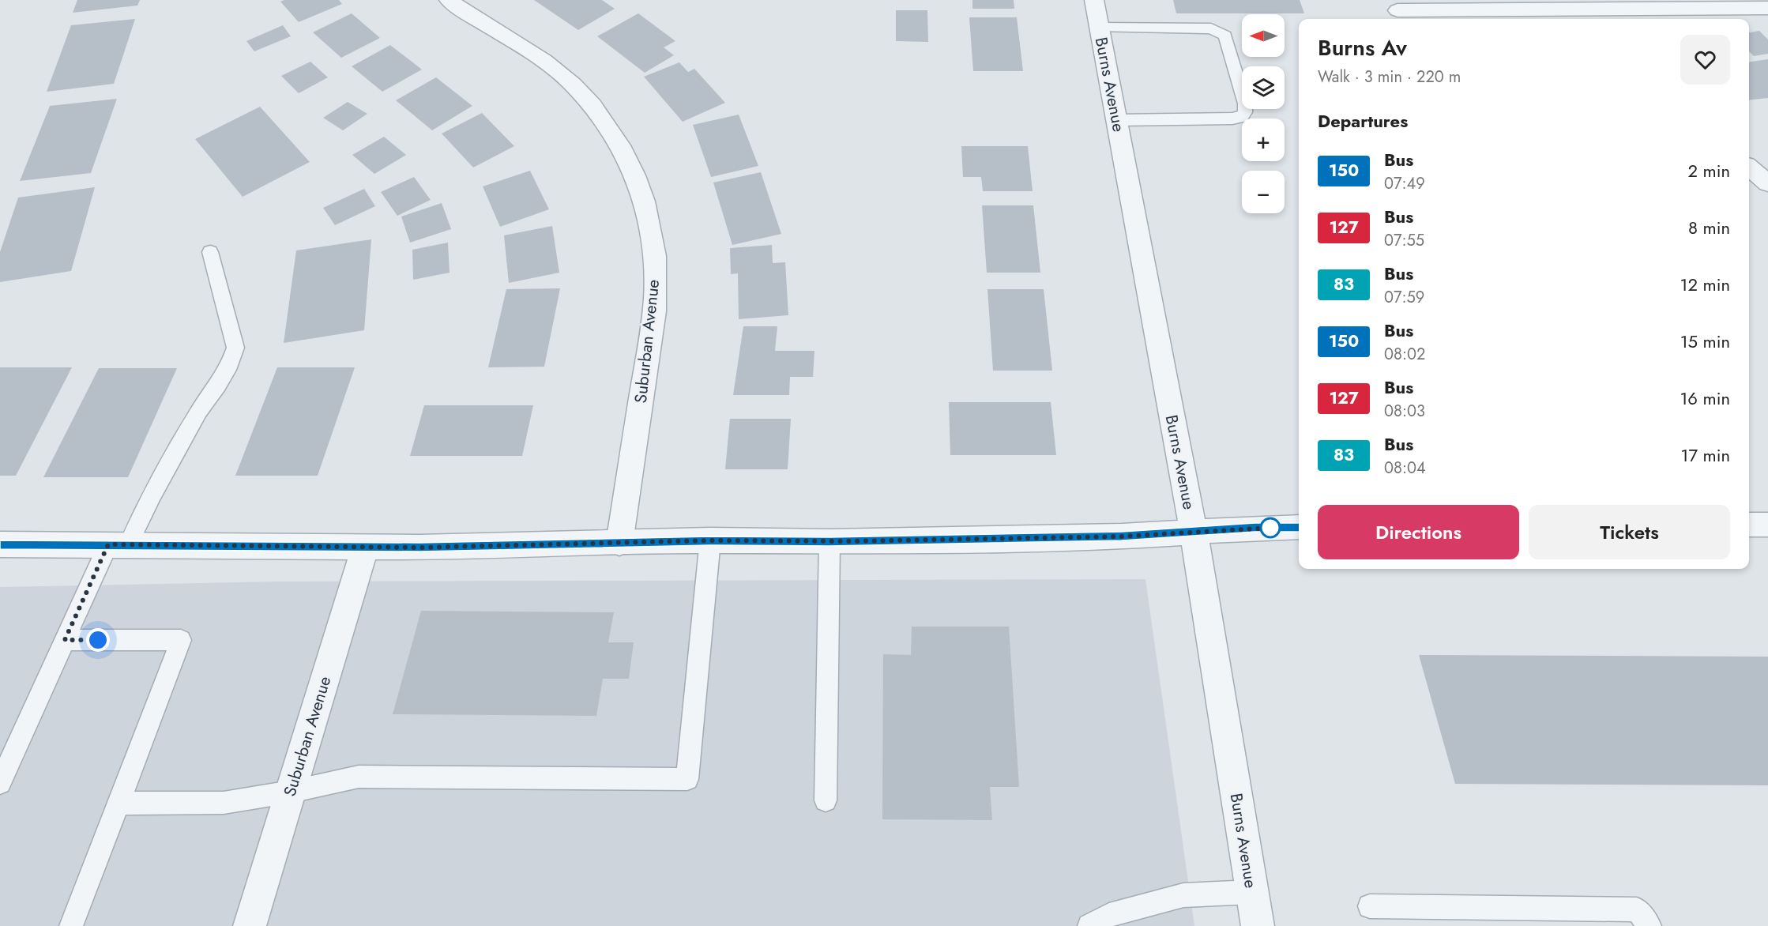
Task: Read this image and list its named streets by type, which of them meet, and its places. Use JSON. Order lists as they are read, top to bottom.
{
  "streets": {
    "street": ["Burns Avenue", "Suburban Avenue"]
  },
  "lines": ["bus line 150"],
  "north": "left",
  "page": {
    "map_buttons": ["+", "−"],
    "heading": [
      ["Burns Av", "Walk · 3 min · 220 m"],
      "Departures"
    ],
    "list": [
      {
        "mark": "150",
        "name": "Bus",
        "note": "07:49",
        "value": "2 min"
      },
      {
        "mark": "127",
        "name": "Bus",
        "note": "07:55",
        "value": "8 min"
      },
      {
        "mark": "83",
        "name": "Bus",
        "note": "07:59",
        "value": "12 min"
      },
      {
        "mark": "150",
        "name": "Bus",
        "note": "08:02",
        "value": "15 min"
      },
      {
        "mark": "127",
        "name": "Bus",
        "note": "08:03",
        "value": "16 min"
      },
      {
        "mark": "83",
        "name": "Bus",
        "note": "08:04",
        "value": "17 min"
      }
    ],
    "buttons": ["Directions", "Tickets"]
  }
}
